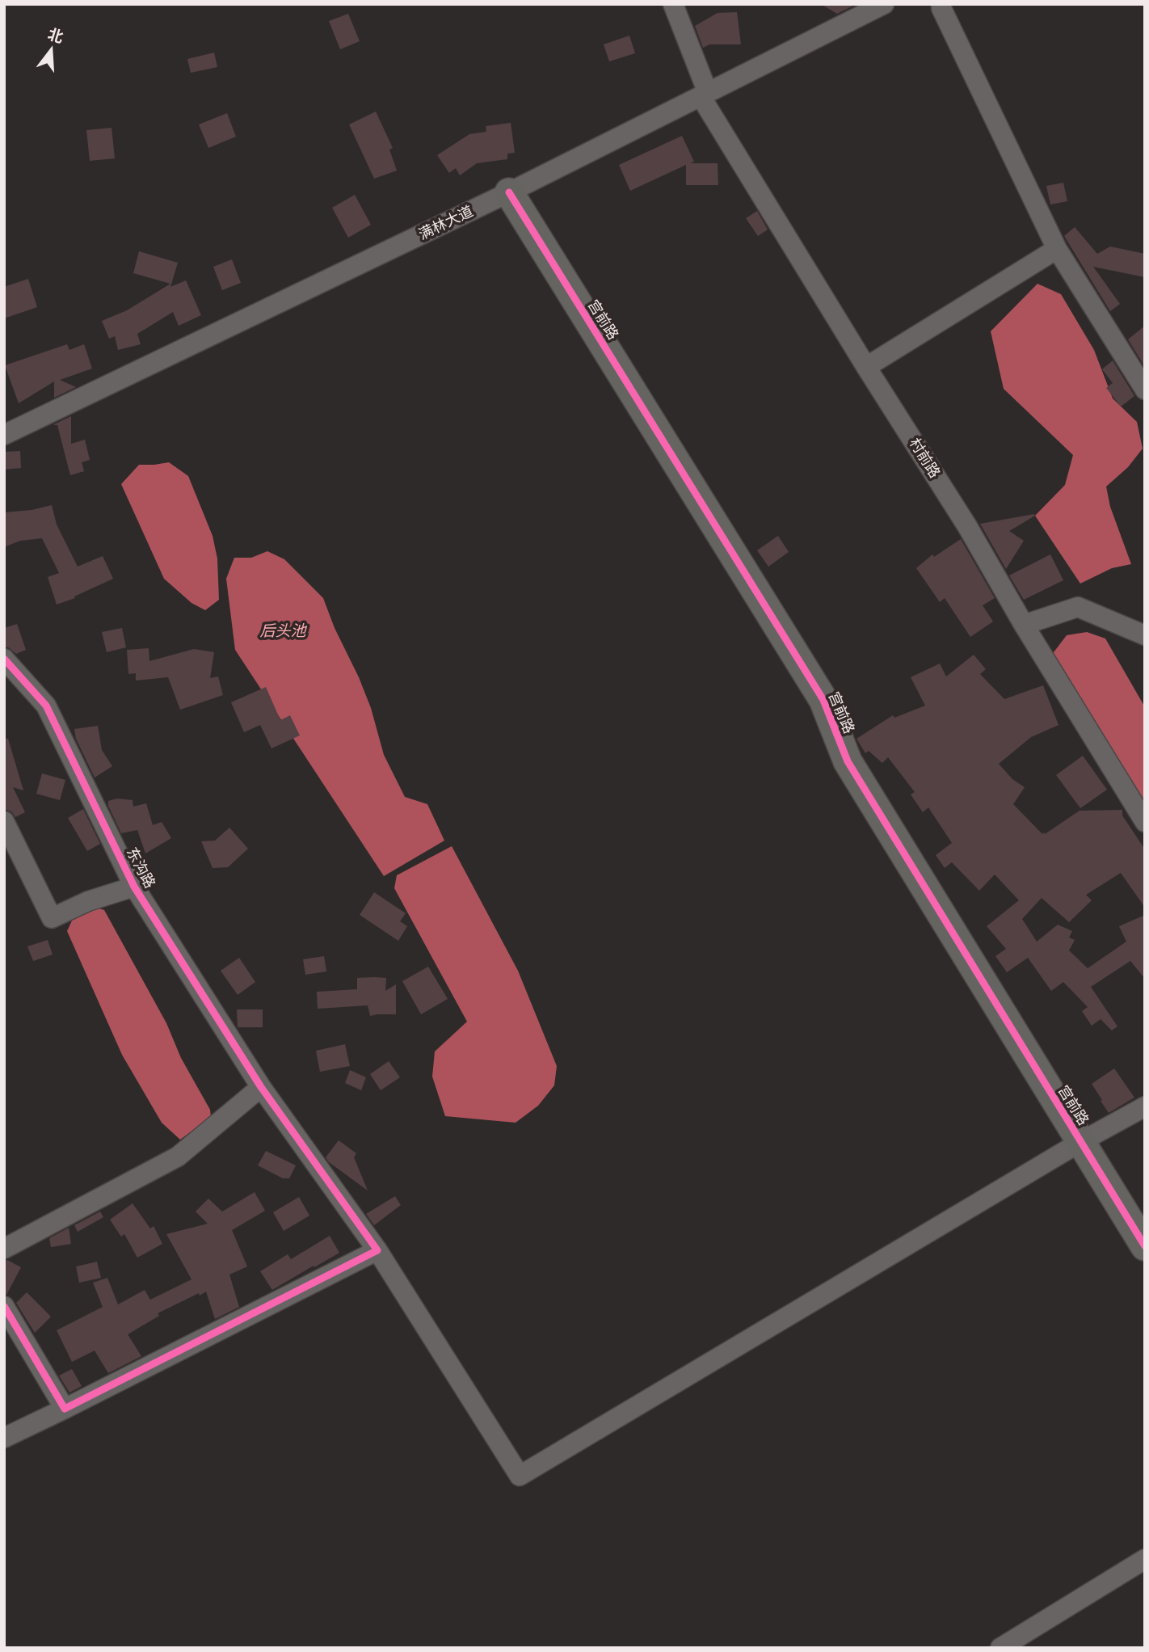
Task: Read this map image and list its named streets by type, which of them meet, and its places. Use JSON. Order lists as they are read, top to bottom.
{
  "streets": {
    "street": [
      "满林大道",
      "宫前路",
      "村前路",
      "东沟路"
    ]
  },
  "crossings": [
    ["满林大道", "宫前路"],
    ["满林大道", "村前路"],
    ["宫前路", "东沟路"]
  ],
  "water": ["后头池"],
  "north": "top"
}
